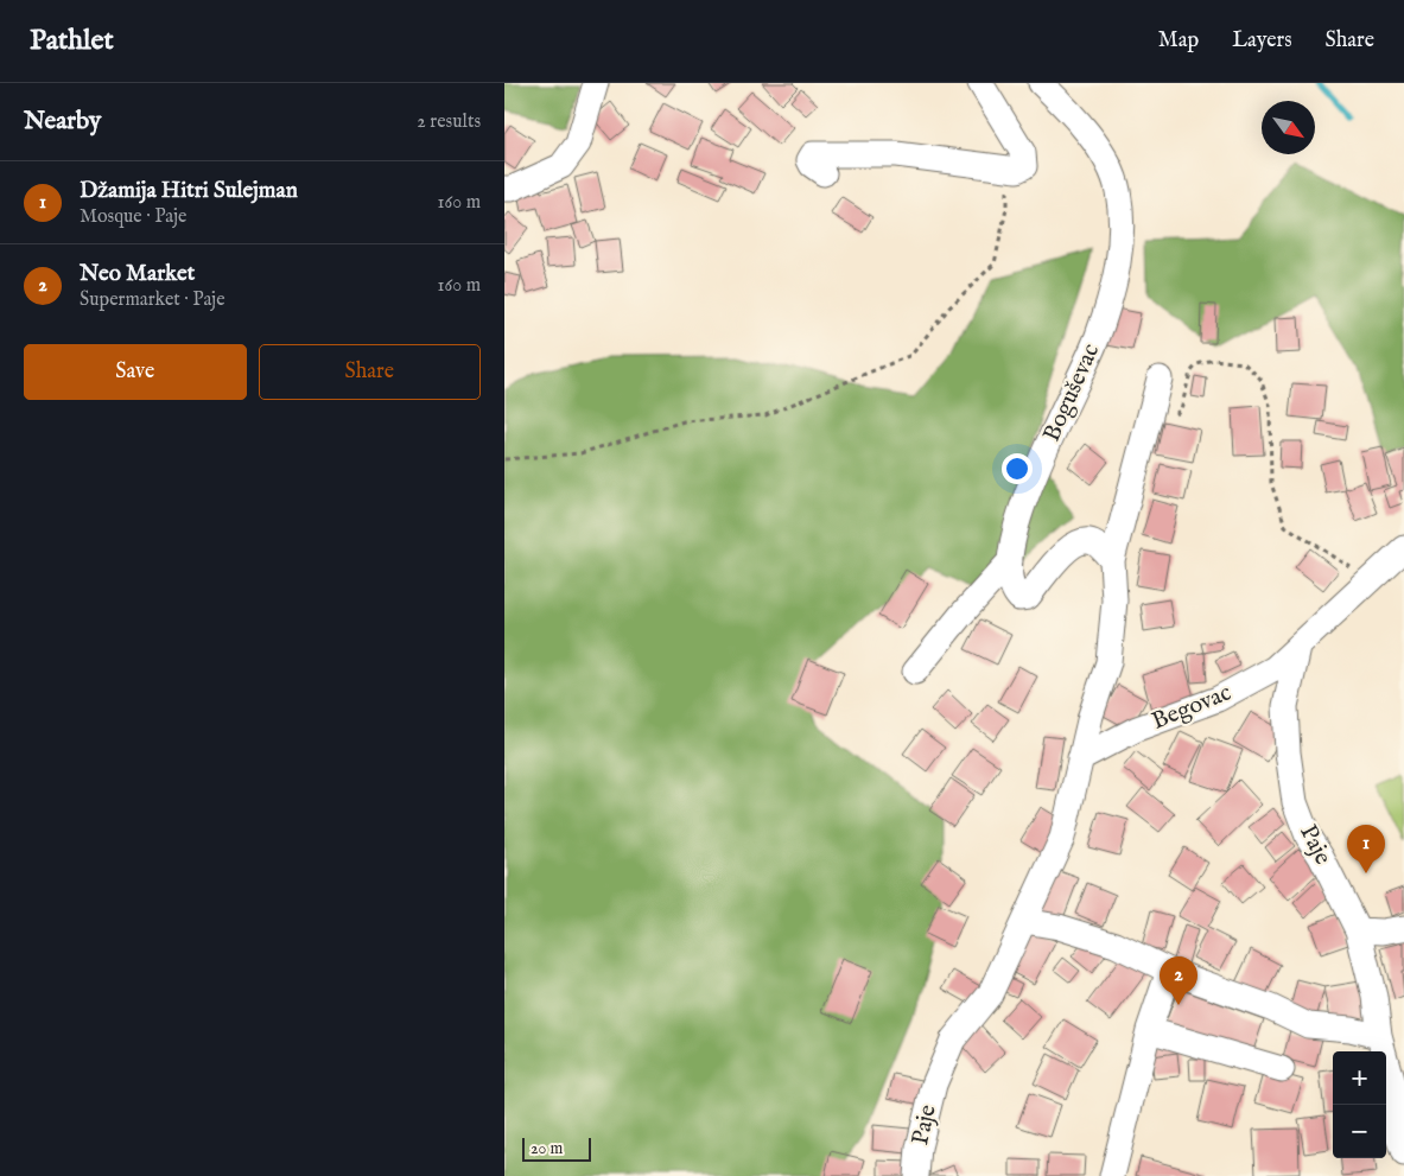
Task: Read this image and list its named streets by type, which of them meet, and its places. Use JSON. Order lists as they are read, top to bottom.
{
  "streets": {
    "street": ["Boguševac", "Begovac", "Paje"]
  },
  "crossings": [
    ["Boguševac", "Paje"],
    ["Begovac", "Paje"]
  ],
  "scale_bar": "20 m",
  "north": "bottom right",
  "page": {
    "header": "Pathlet",
    "nav": ["Map", "Layers", "Share"],
    "heading": ["Nearby", "2 results"],
    "list": [
      {
        "mark": "1",
        "name": "Džamija Hitri Sulejman",
        "note": "Mosque · Paje",
        "value": "160 m"
      },
      {
        "mark": "2",
        "name": "Neo Market",
        "note": "Supermarket · Paje",
        "value": "160 m"
      }
    ],
    "buttons": ["Save", "Share"],
    "pins": ["1", "2"],
    "map_buttons": ["+", "−"],
    "scale": "20 m"
  }
}
